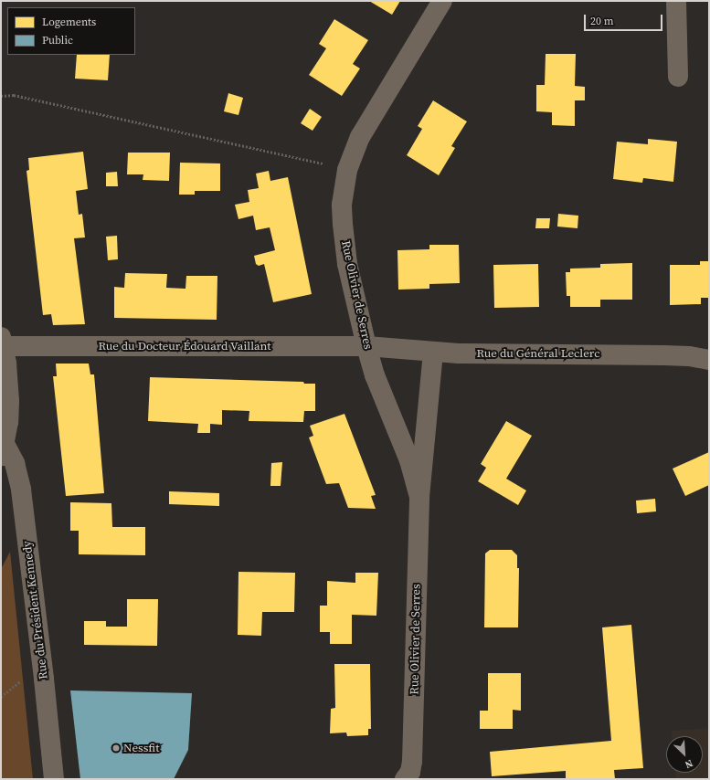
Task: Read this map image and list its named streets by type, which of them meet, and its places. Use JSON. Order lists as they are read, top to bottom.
{
  "streets": {
    "street": [
      "Rue Olivier de Serres",
      "Rue du Docteur Édouard Vaillant",
      "Rue du Général Leclerc",
      "Rue du Président Kennedy"
    ]
  },
  "crossings": [
    ["Rue Olivier de Serres", "Rue du Docteur Édouard Vaillant"],
    ["Rue Olivier de Serres", "Rue du Général Leclerc"],
    ["Rue du Docteur Édouard Vaillant", "Rue du Général Leclerc"]
  ],
  "places": ["Nessfit"],
  "legend": ["Logements", "Public"],
  "scale_bar": "20 m",
  "north": "bottom right"
}
